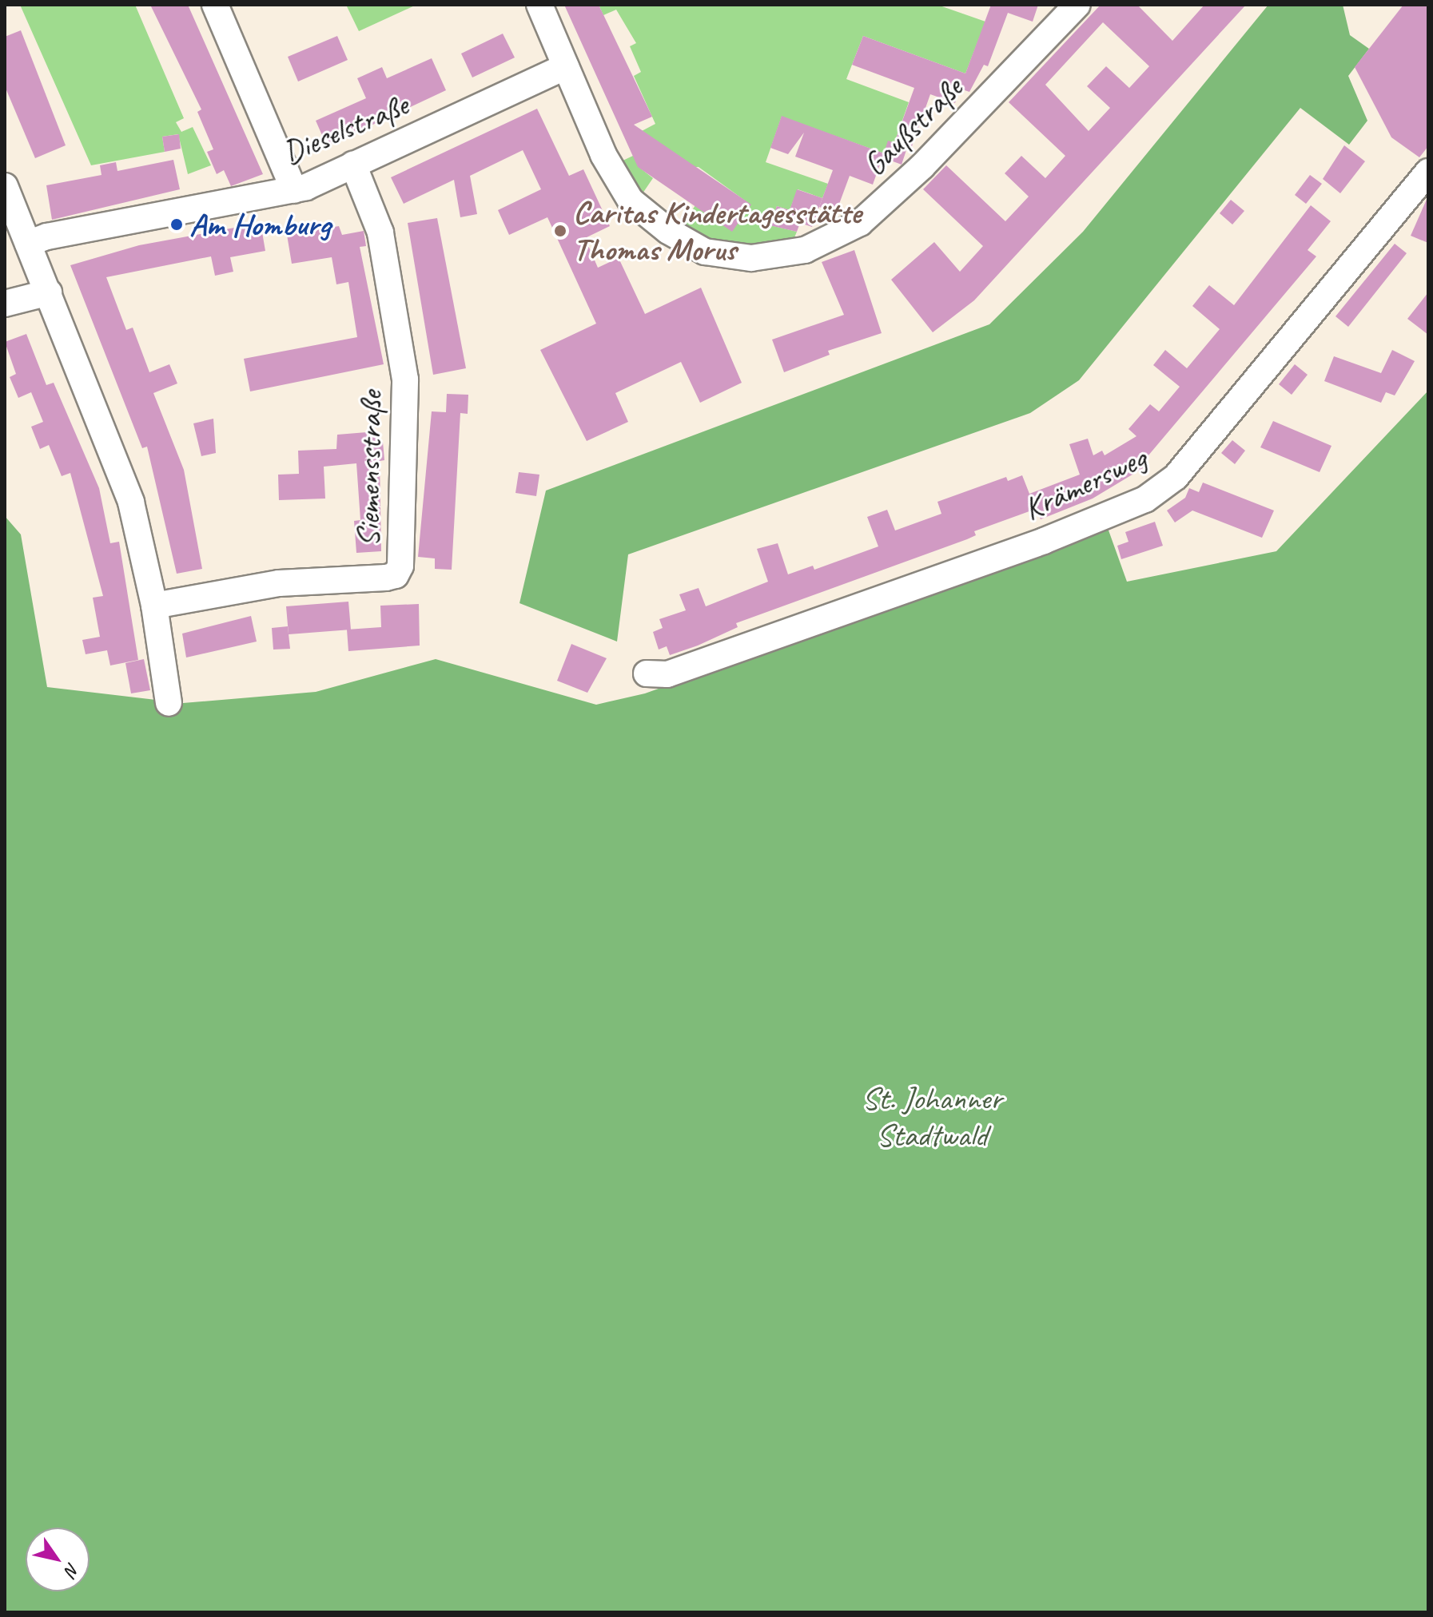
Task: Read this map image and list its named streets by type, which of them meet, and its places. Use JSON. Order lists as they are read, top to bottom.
{
  "streets": {
    "street": [
      "Gaußstraße",
      "Dieselstraße",
      "Siemensstraße",
      "Krämersweg"
    ]
  },
  "crossings": [
    ["Gaußstraße", "Dieselstraße"],
    ["Dieselstraße", "Siemensstraße"]
  ],
  "parks": ["St. Johanner Stadtwald"],
  "places": ["Am Homburg", "Caritas Kindertagesstätte Thomas Morus"],
  "north": "bottom right"
}
